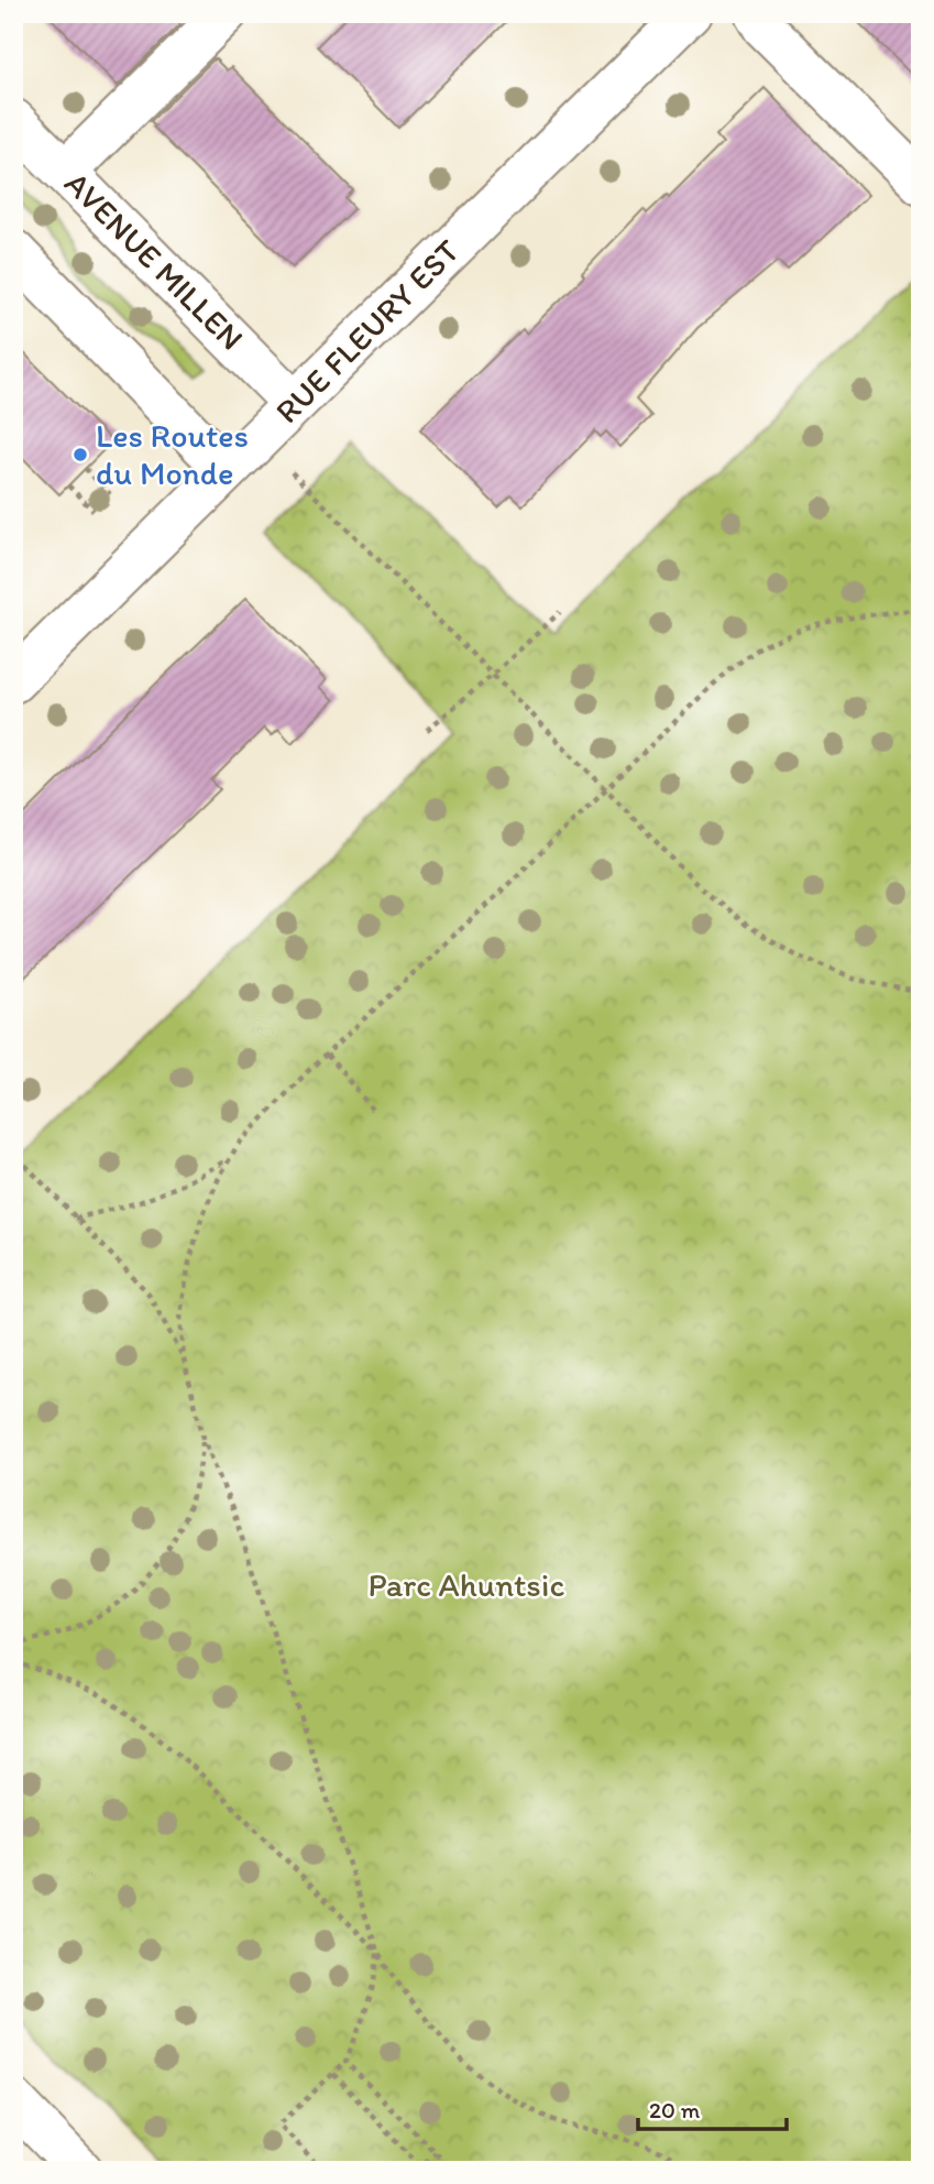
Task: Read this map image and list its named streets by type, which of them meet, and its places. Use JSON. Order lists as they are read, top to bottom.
{
  "streets": {
    "street": ["AVENUE MILLEN", "RUE FLEURY EST"]
  },
  "crossings": [
    ["AVENUE MILLEN", "RUE FLEURY EST"]
  ],
  "parks": ["Parc Ahuntsic"],
  "places": ["Les Routes du Monde"],
  "scale_bar": "20 m"
}
